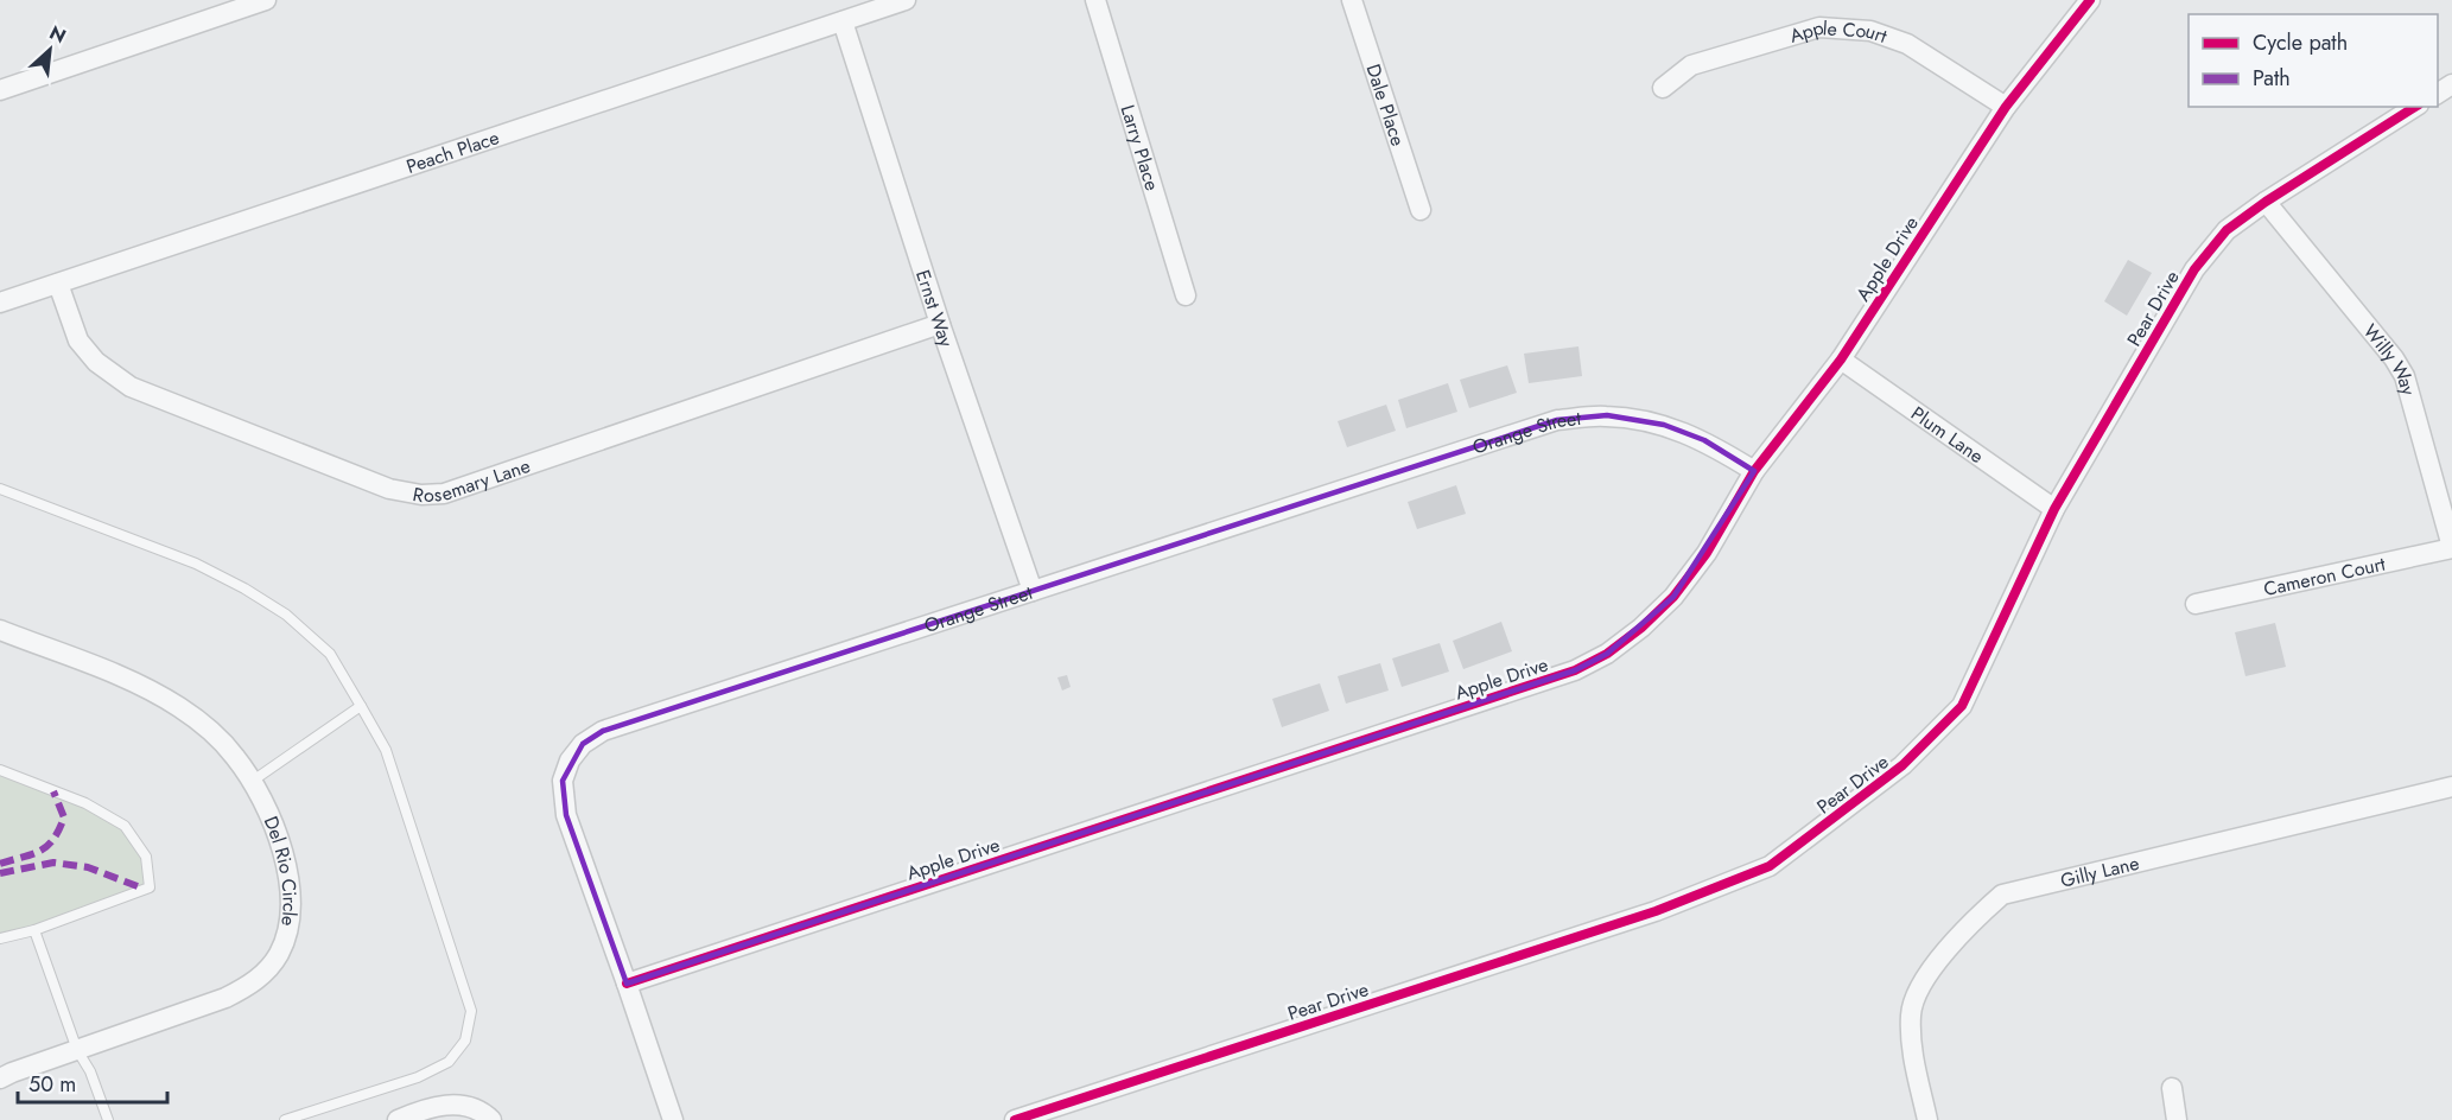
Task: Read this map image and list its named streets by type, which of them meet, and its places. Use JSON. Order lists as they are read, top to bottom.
{
  "streets": {
    "street": [
      "Apple Court",
      "Dale Place",
      "Larry Place",
      "Peach Place",
      "Apple Drive",
      "Ernst Way",
      "Pear Drive",
      "Willy Way",
      "Orange Street",
      "Plum Lane",
      "Rosemary Lane",
      "Cameron Court",
      "Gilly Lane",
      "Del Rio Circle"
    ]
  },
  "crossings": [
    ["Apple Court", "Apple Drive"],
    ["Peach Place", "Ernst Way"],
    ["Peach Place", "Rosemary Lane"],
    ["Apple Drive", "Orange Street"],
    ["Apple Drive", "Plum Lane"],
    ["Ernst Way", "Orange Street"],
    ["Ernst Way", "Rosemary Lane"],
    ["Pear Drive", "Willy Way"],
    ["Pear Drive", "Plum Lane"],
    ["Willy Way", "Cameron Court"]
  ],
  "legend": ["Cycle path", "Path"],
  "scale_bar": "50 m",
  "north": "top right"
}
